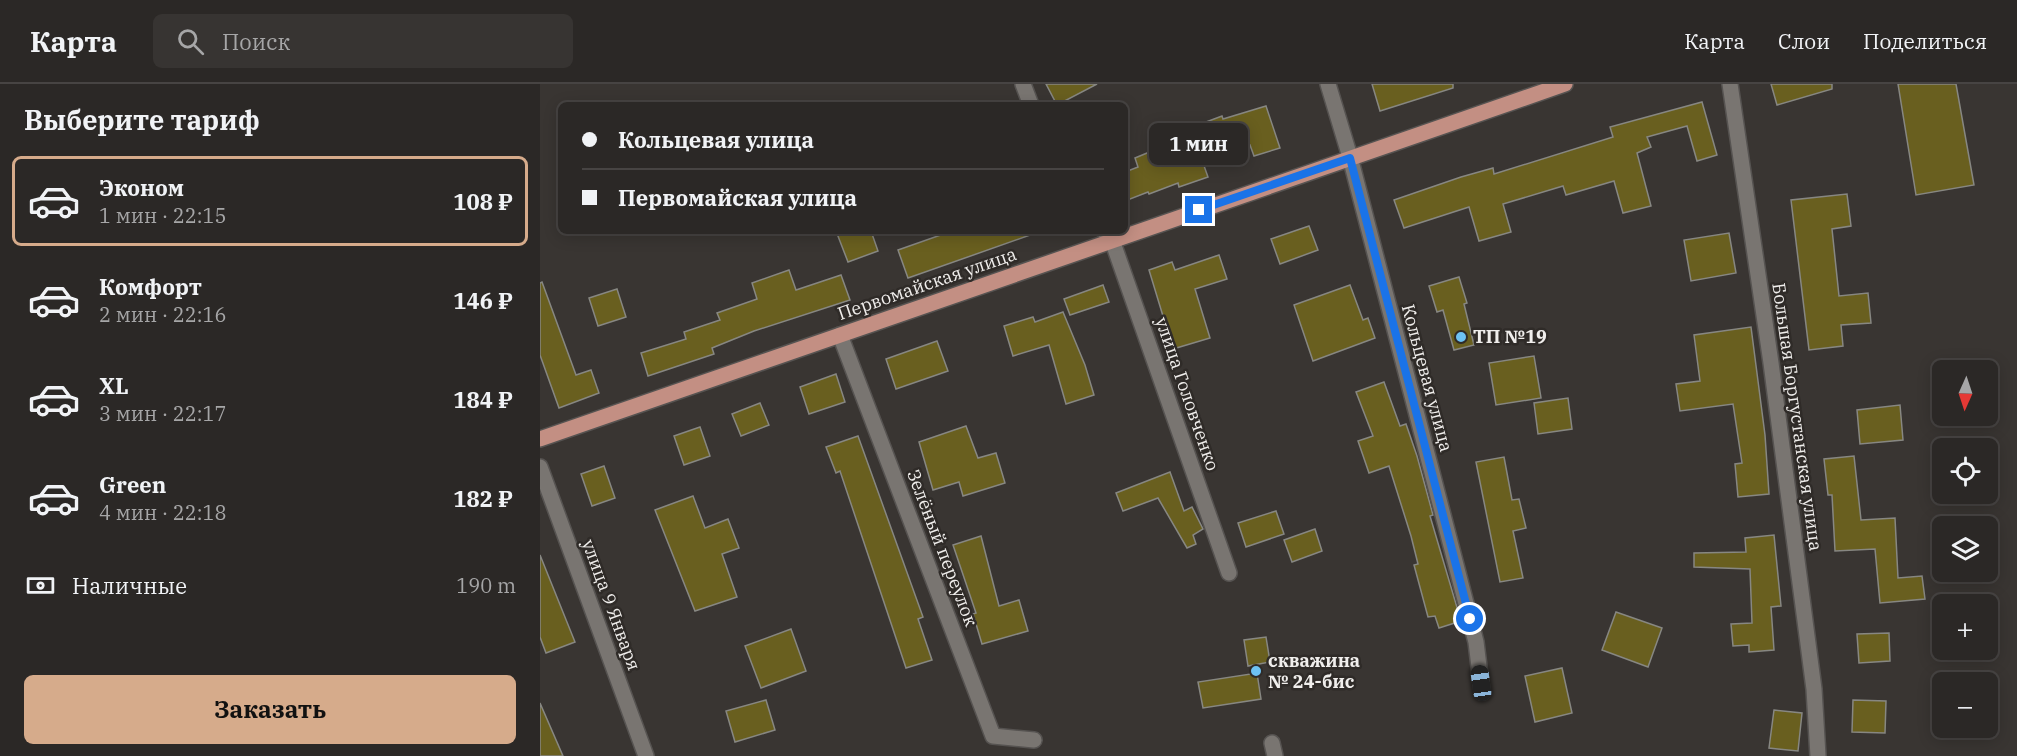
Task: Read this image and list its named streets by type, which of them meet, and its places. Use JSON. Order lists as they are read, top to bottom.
{
  "streets": {
    "main road": ["Первомайская улица"],
    "street": [
      "Кольцевая улица",
      "улица Головченко",
      "Большая Боргустанская улица",
      "Зелёный переулок",
      "улица 9 Января"
    ]
  },
  "crossings": [
    ["Первомайская улица", "Кольцевая улица"],
    ["Первомайская улица", "улица Головченко"],
    ["Первомайская улица", "Зелёный переулок"]
  ],
  "places": ["ТП №19", "скважина № 24-бис"],
  "north": "bottom",
  "page": {
    "header": "Карта",
    "search": "Поиск",
    "nav": ["Карта", "Слои", "Поделиться"],
    "heading": "Выберите тариф",
    "banner": ["Кольцевая улица", "Первомайская улица"],
    "bubble": "1 мин",
    "list": [
      {
        "name": "Эконом",
        "note": "1 мин · 22:15",
        "value": "108 ₽"
      },
      {
        "name": "Комфорт",
        "note": "2 мин · 22:16",
        "value": "146 ₽"
      },
      {
        "name": "XL",
        "note": "3 мин · 22:17",
        "value": "184 ₽"
      },
      {
        "name": "Green",
        "note": "4 мин · 22:18",
        "value": "182 ₽"
      }
    ],
    "map_buttons": ["+", "−"],
    "pay": ["Наличные", "190 m"],
    "buttons": "Заказать"
  }
}
